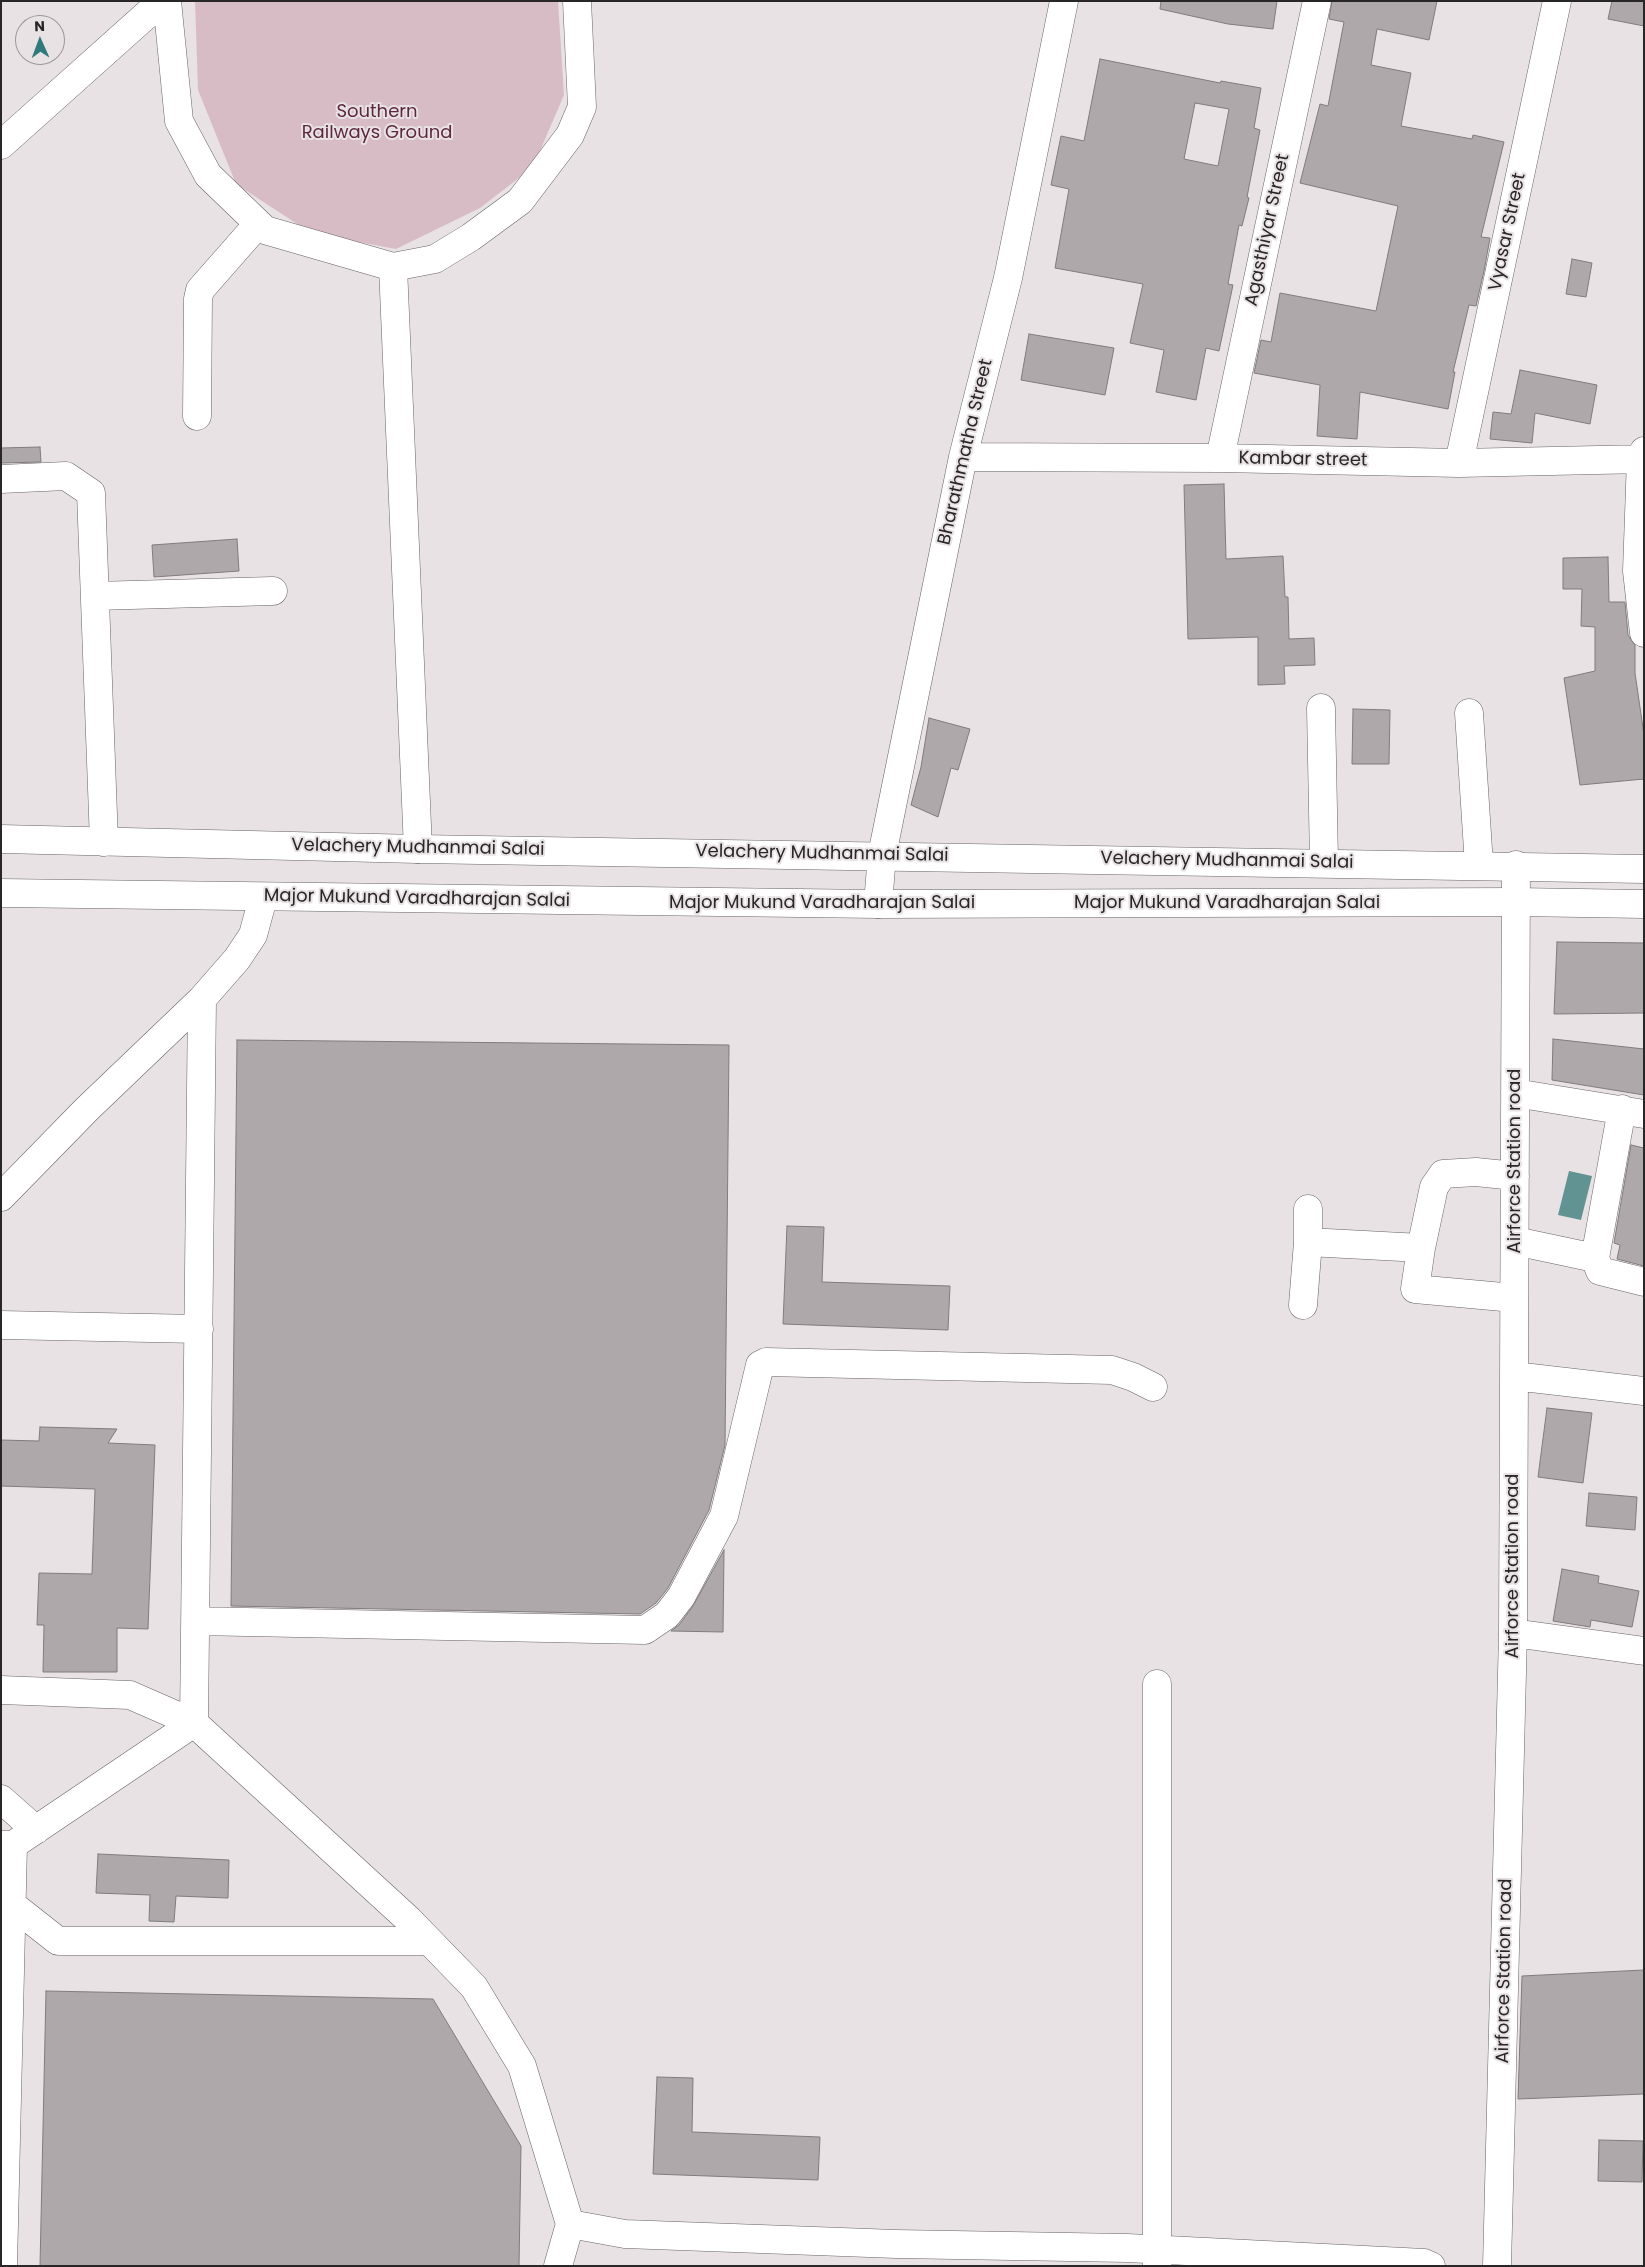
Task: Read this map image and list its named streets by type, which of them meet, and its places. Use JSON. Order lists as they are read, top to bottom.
{
  "streets": {
    "street": [
      "Agasthiyar Street",
      "Vyasar Street",
      "Bharathmatha Street",
      "Kambar street",
      "Velachery Mudhanmai Salai",
      "Major Mukund Varadharajan Salai",
      "Airforce Station road"
    ]
  },
  "crossings": [
    ["Agasthiyar Street", "Kambar street"],
    ["Vyasar Street", "Kambar street"],
    ["Bharathmatha Street", "Kambar street"],
    ["Bharathmatha Street", "Velachery Mudhanmai Salai"],
    ["Bharathmatha Street", "Major Mukund Varadharajan Salai"],
    ["Velachery Mudhanmai Salai", "Airforce Station road"],
    ["Major Mukund Varadharajan Salai", "Airforce Station road"]
  ],
  "parks": ["Southern Railways Ground"],
  "north": "top"
}
